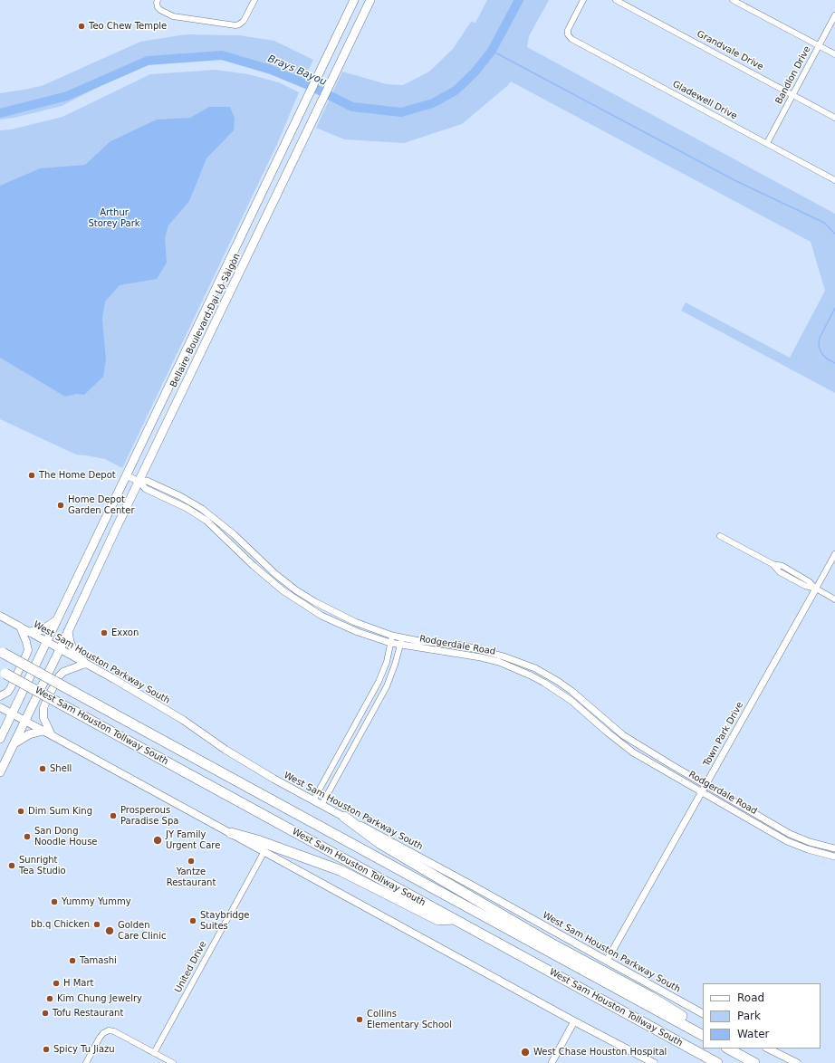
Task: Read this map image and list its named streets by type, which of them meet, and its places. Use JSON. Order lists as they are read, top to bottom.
{
  "streets": {
    "highway": ["West Sam Houston Tollway South"],
    "main road": ["Bellaire Boulevard;Đại Lộ Sàigòn", "West Sam Houston Parkway South"],
    "street": [
      "Grandvale Drive",
      "Bandlon Drive",
      "Gladewell Drive",
      "Rodgerdale Road",
      "Town Park Drive",
      "United Drive"
    ]
  },
  "crossings": [
    ["Grandvale Drive", "Bandlon Drive"],
    ["Bandlon Drive", "Gladewell Drive"],
    ["Bellaire Boulevard;Đại Lộ Sàigòn", "Rodgerdale Road"],
    ["Bellaire Boulevard;Đại Lộ Sàigòn", "West Sam Houston Parkway South"],
    ["Rodgerdale Road", "Town Park Drive"],
    ["West Sam Houston Parkway South", "Town Park Drive"]
  ],
  "water": ["Brays Bayou"],
  "parks": ["Arthur Storey Park"],
  "places": [
    "Teo Chew Temple",
    "The Home Depot",
    "Home Depot Garden Center",
    "Exxon",
    "Shell",
    "Dim Sum King",
    "Prosperous Paradise Spa",
    "San Dong Noodle House",
    "JY Family Urgent Care",
    "Yantze Restaurant",
    "Sunright Tea Studio",
    "Yummy Yummy",
    "Staybridge Suites",
    "bb.q Chicken",
    "Golden Care Clinic",
    "Tamashi",
    "H Mart",
    "Kim Chung Jewelry",
    "Tofu Restaurant",
    "Collins Elementary School",
    "Spicy Tu Jiazu",
    "West Chase Houston Hospital"
  ],
  "legend": ["Road", "Park", "Water"]
}
